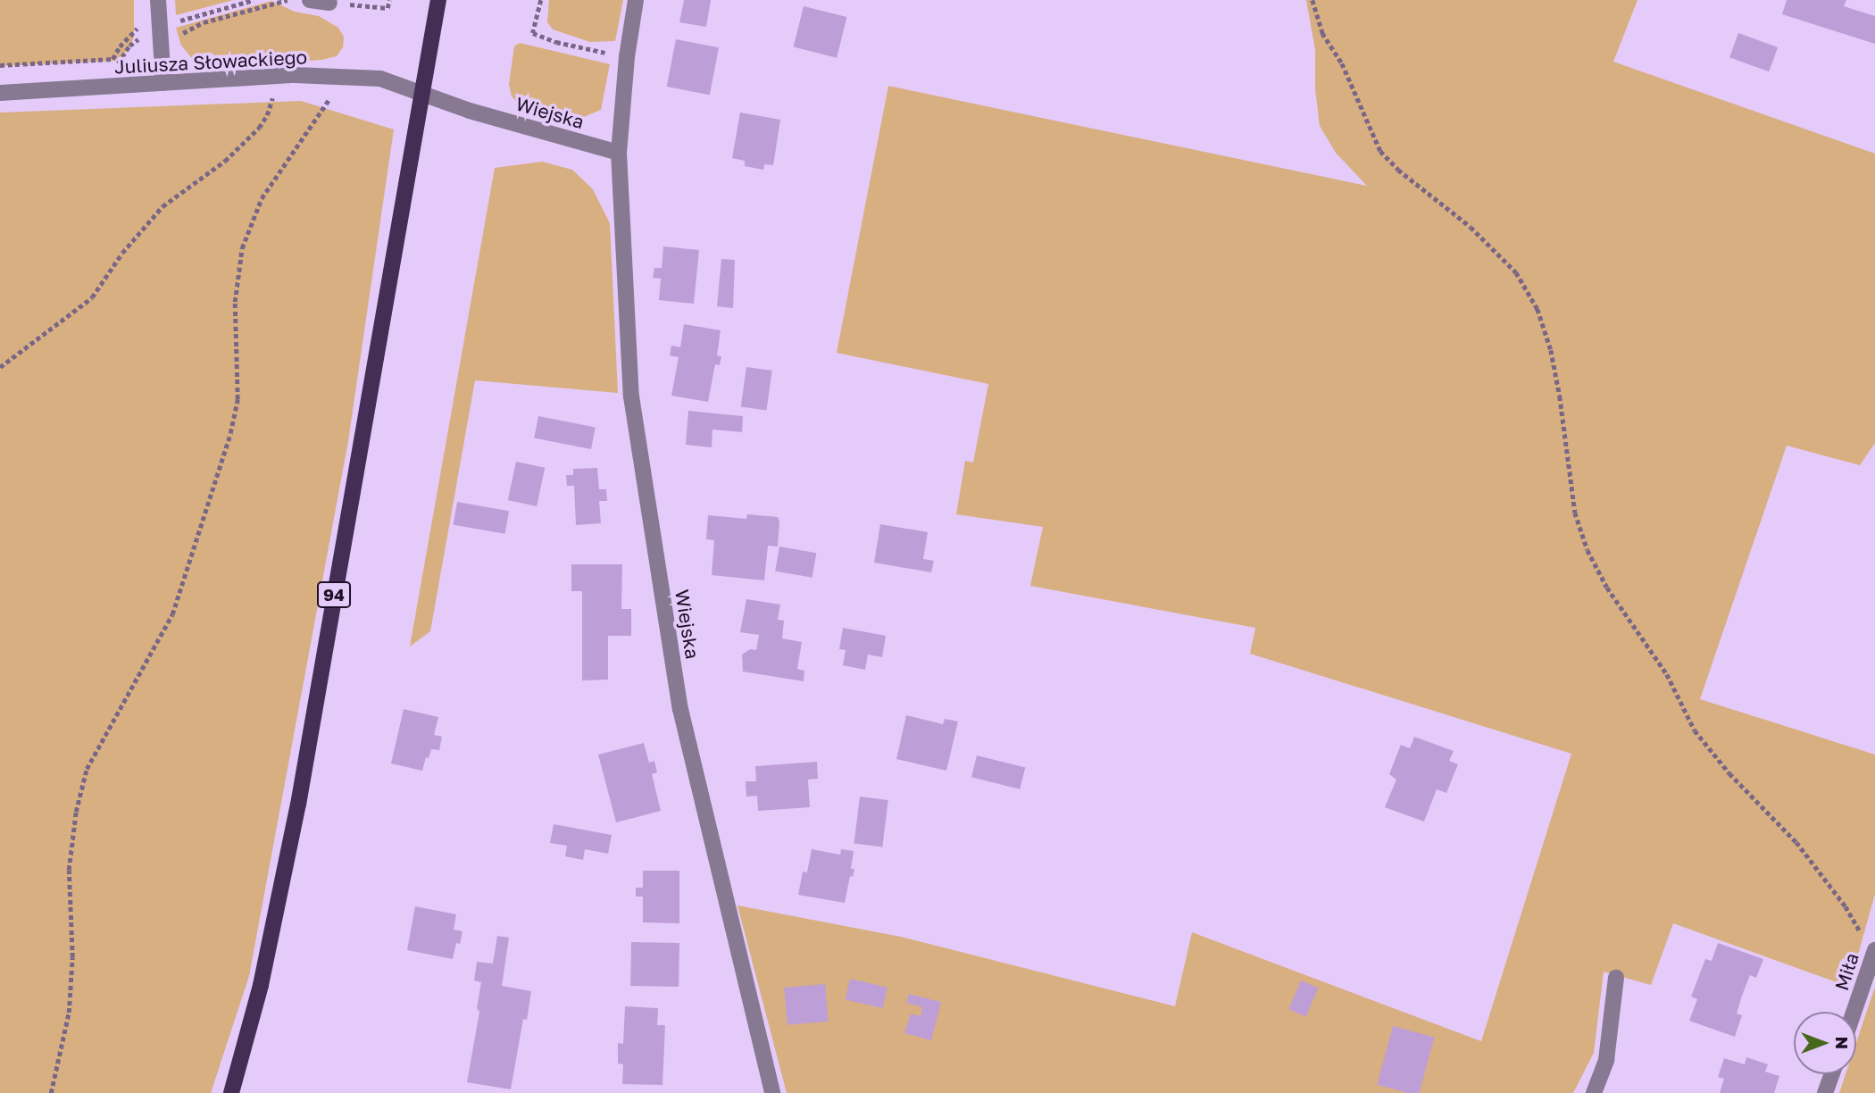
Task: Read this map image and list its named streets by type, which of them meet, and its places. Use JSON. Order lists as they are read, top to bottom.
{
  "streets": {
    "main road": ["94"],
    "street": ["Juliusza Słowackiego", "Wiejska", "Miła"]
  },
  "crossings": [
    ["Juliusza Słowackiego", "Wiejska"],
    ["Juliusza Słowackiego", "94"],
    ["Wiejska", "94"]
  ],
  "north": "right"
}
